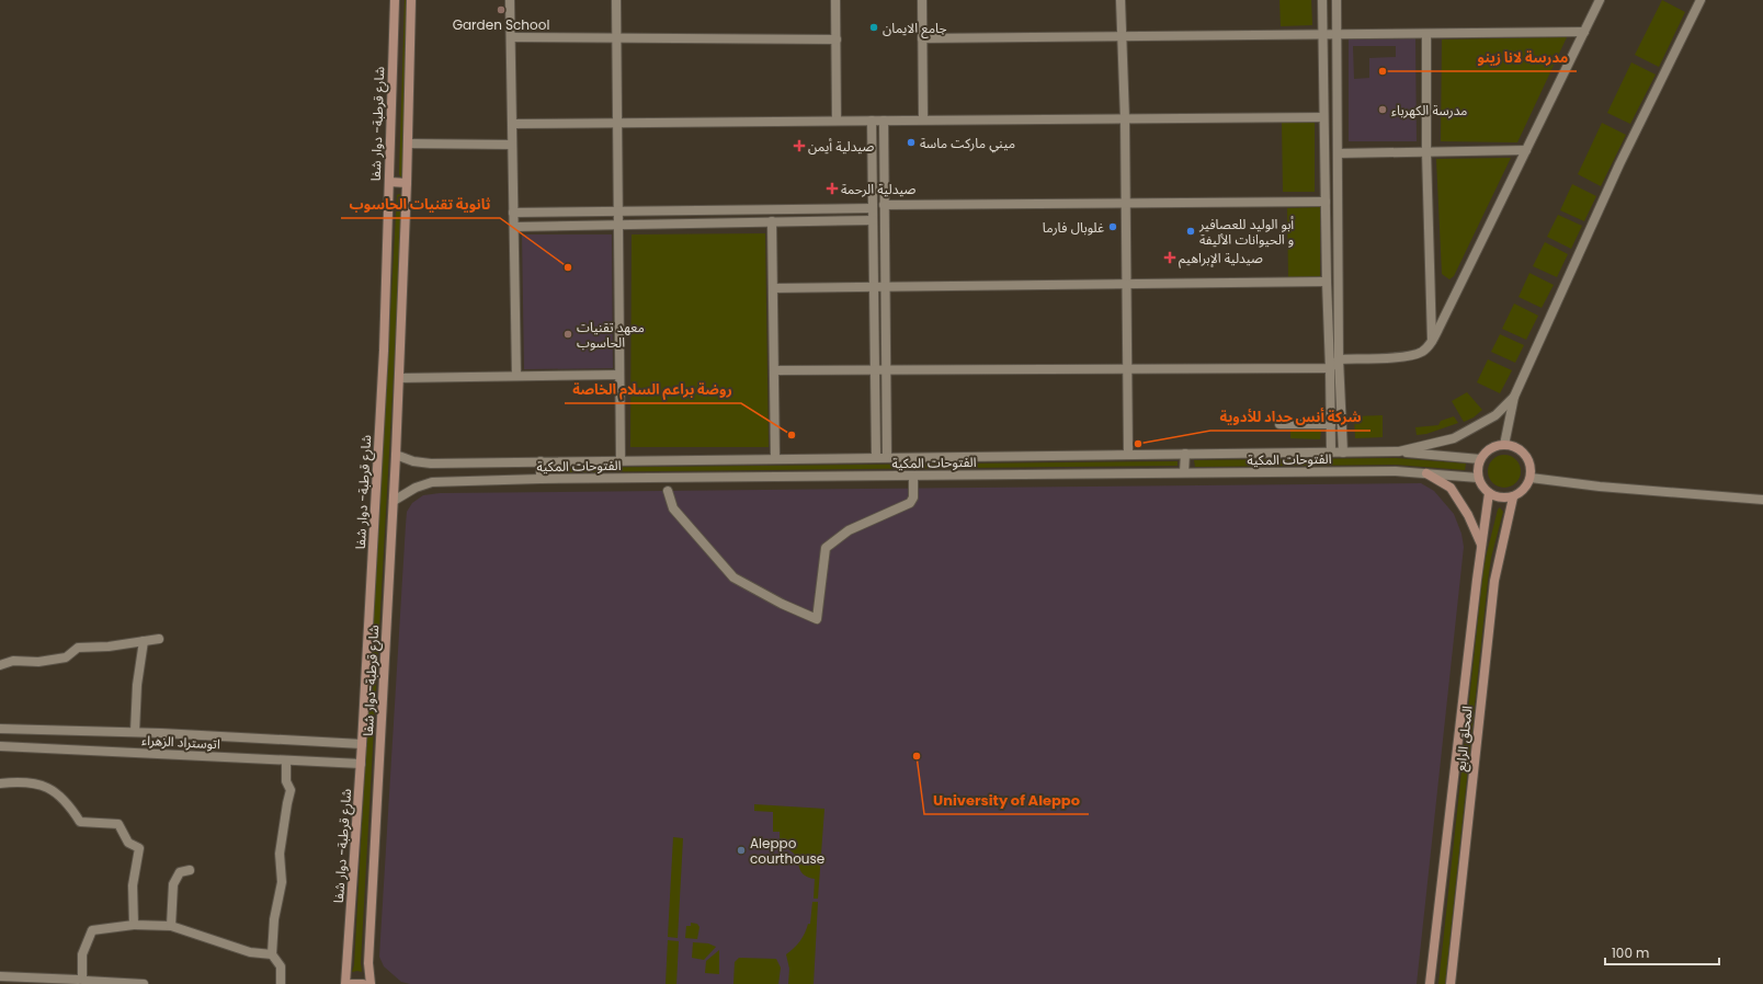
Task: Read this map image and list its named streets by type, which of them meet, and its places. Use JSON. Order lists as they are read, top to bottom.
{
  "streets": {
    "main road": ["شارع قرطبة- دوار شفا", "شارع قرطبة-دوار شفا", "المحلق الرابع"],
    "street": ["الفتوحات المكية", "اتوستراد الزهراء"]
  },
  "crossings": [
    ["شارع قرطبة- دوار شفا", "اتوستراد الزهراء"],
    ["الفتوحات المكية", "شارع قرطبة-دوار شفا"],
    ["الفتوحات المكية", "المحلق الرابع"]
  ],
  "places": {
    "other": [
      "Garden School",
      "جامع الايمان",
      "مدرسة لانا زينو",
      "مدرسة الكهرباء",
      "ميني ماركت ماسة",
      "غلوبال فارما",
      "أبو الوليد للعصافير و الحيوانات الأليفة",
      "ثانوية تقنيات الحاسوب",
      "معهد تقنيات الحاسوب",
      "روضة براعم السلام الخاصة",
      "شركة أنس حداد للأدوية",
      "University of Aleppo",
      "Aleppo courthouse"
    ],
    "health": ["صيدلية أيمن", "صيدلية الرحمة", "صيدلية الإبراهيم"]
  },
  "scale_bar": "100 m"
}
